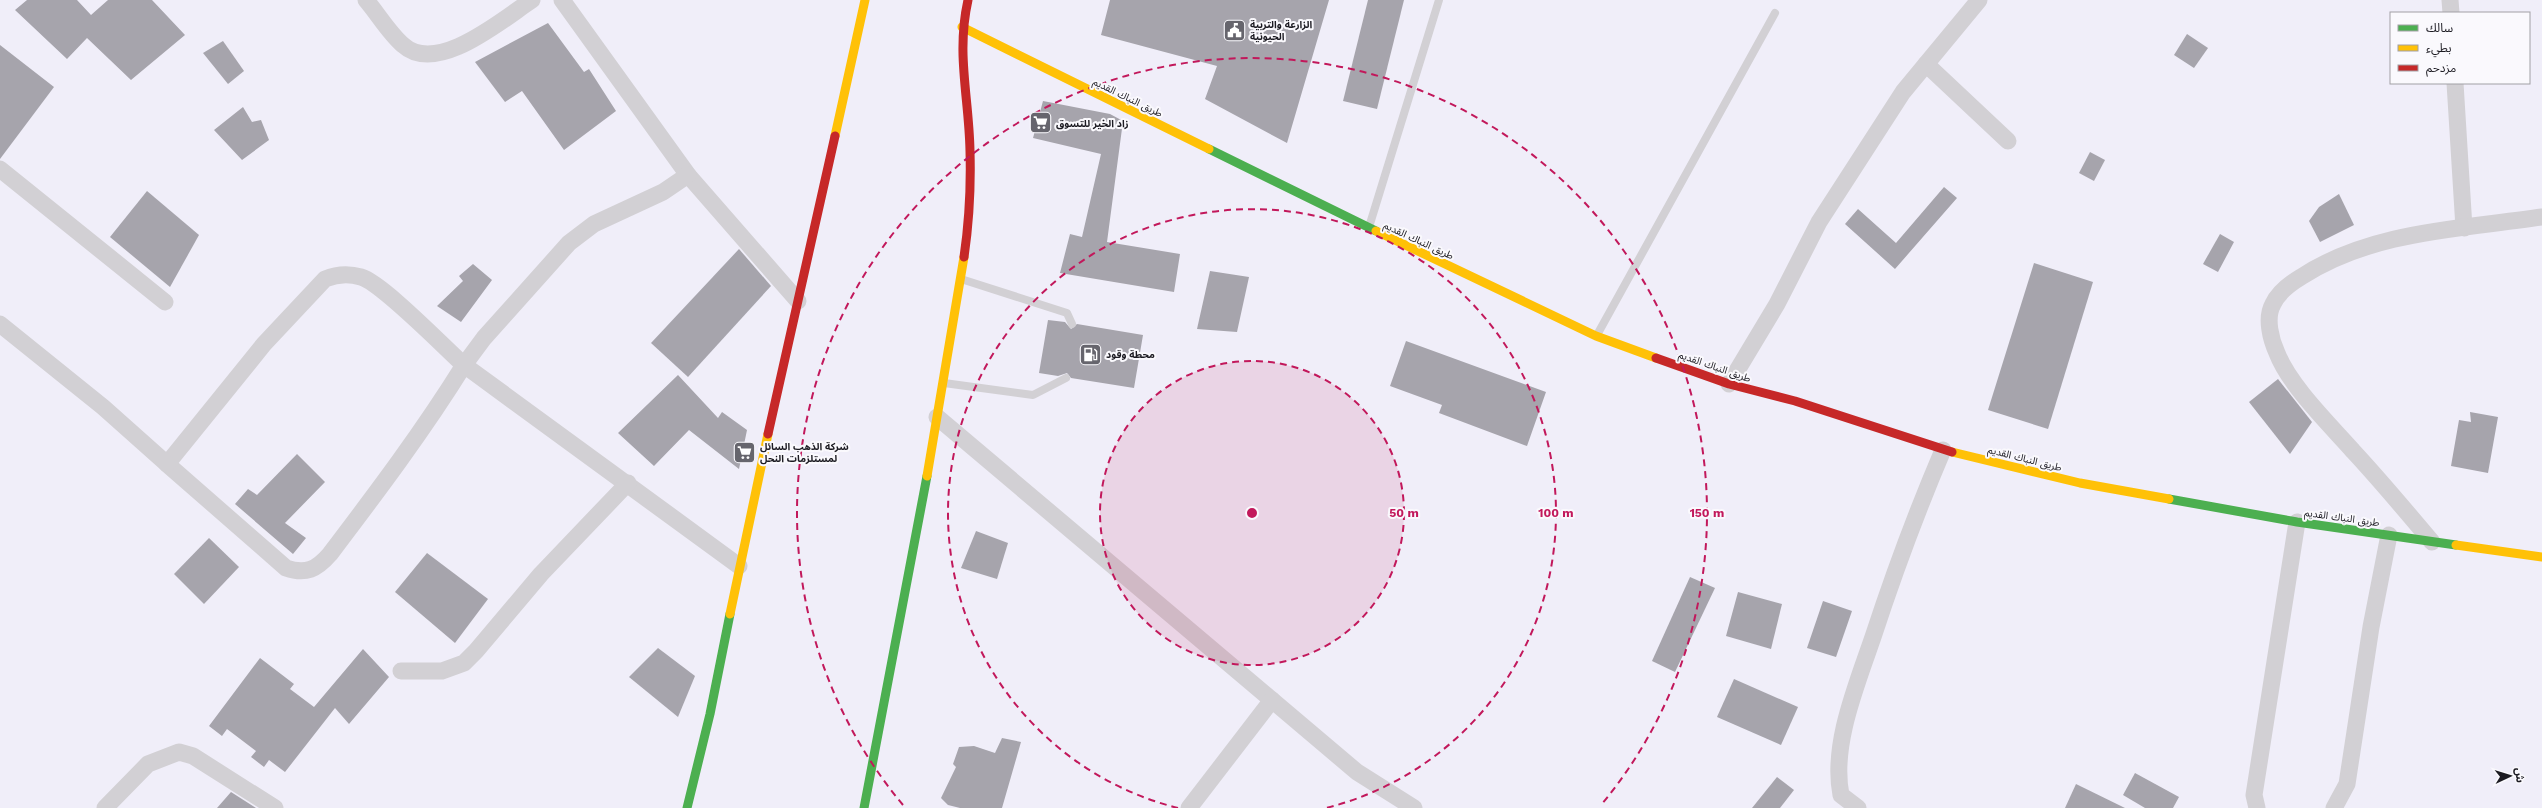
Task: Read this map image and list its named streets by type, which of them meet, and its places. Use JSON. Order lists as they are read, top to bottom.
{
  "streets": {
    "main road": ["طريق النباك القديم"]
  },
  "places": {
    "public building": ["الزارعة والتربية الحيونية"],
    "supermarket": ["زاد الخير للتسوق", "شركة الذهب السائل لمستلزمات النحل"],
    "fuel station": ["محطة وقود"]
  },
  "legend": ["سالك", "بطيء", "مزدحم"],
  "north": "right",
  "rings": ["50 m", "100 m", "150 m"]
}
